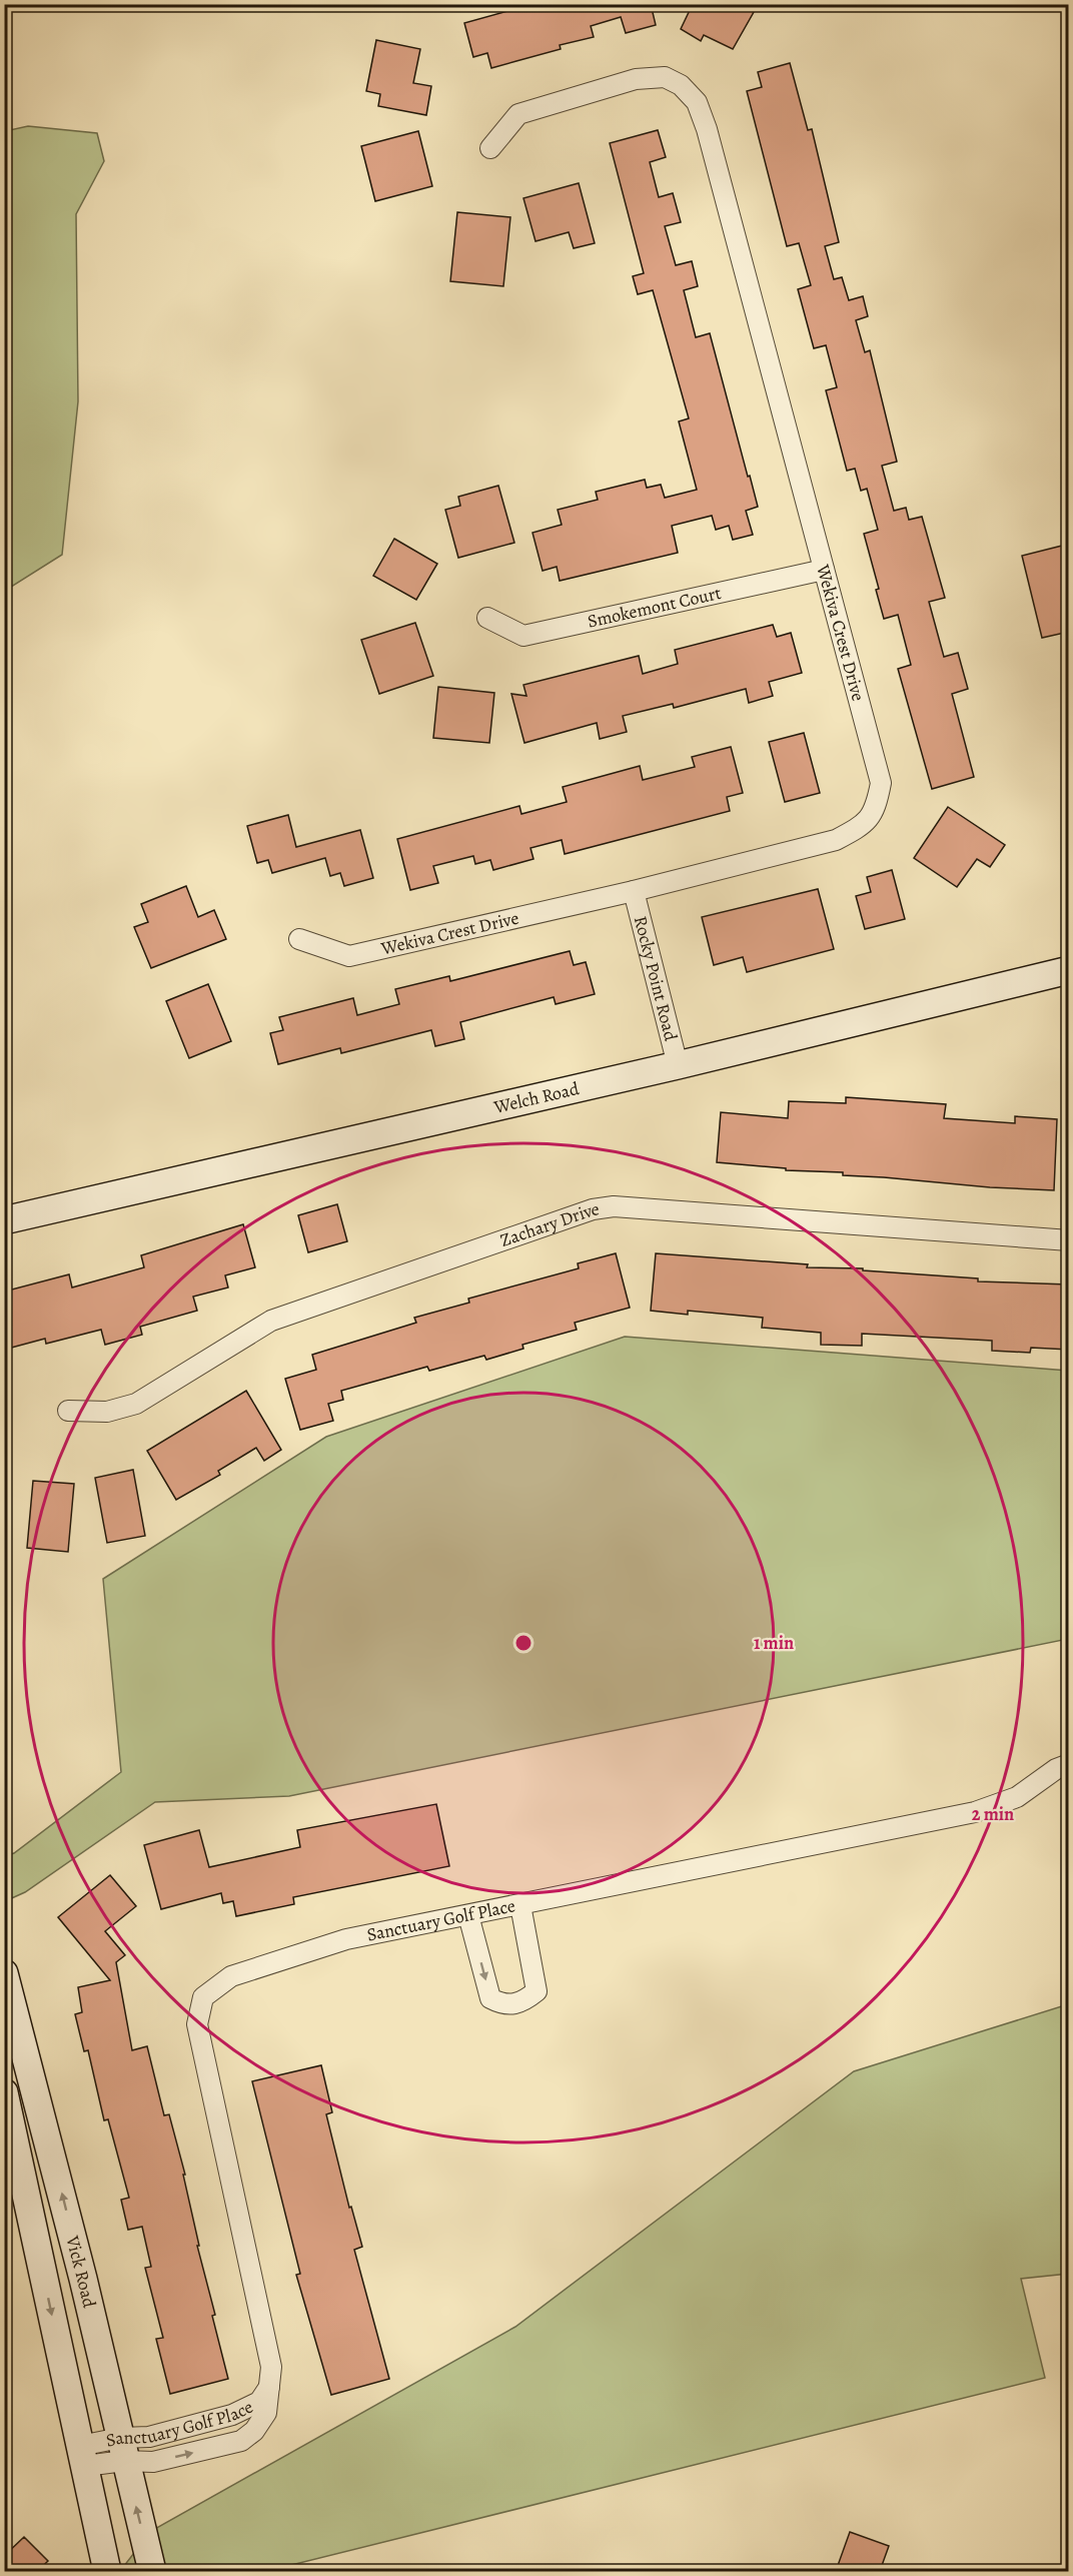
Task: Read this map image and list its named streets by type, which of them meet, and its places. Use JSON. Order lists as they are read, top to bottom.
{
  "streets": {
    "street": [
      "Smokemont Court",
      "Wekiva Crest Drive",
      "Rocky Point Road",
      "Welch Road",
      "Zachary Drive",
      "Sanctuary Golf Place",
      "Vick Road"
    ]
  },
  "crossings": [
    ["Smokemont Court", "Wekiva Crest Drive"],
    ["Wekiva Crest Drive", "Rocky Point Road"],
    ["Rocky Point Road", "Welch Road"],
    ["Sanctuary Golf Place", "Vick Road"]
  ],
  "rings": ["1 min", "2 min"]
}
